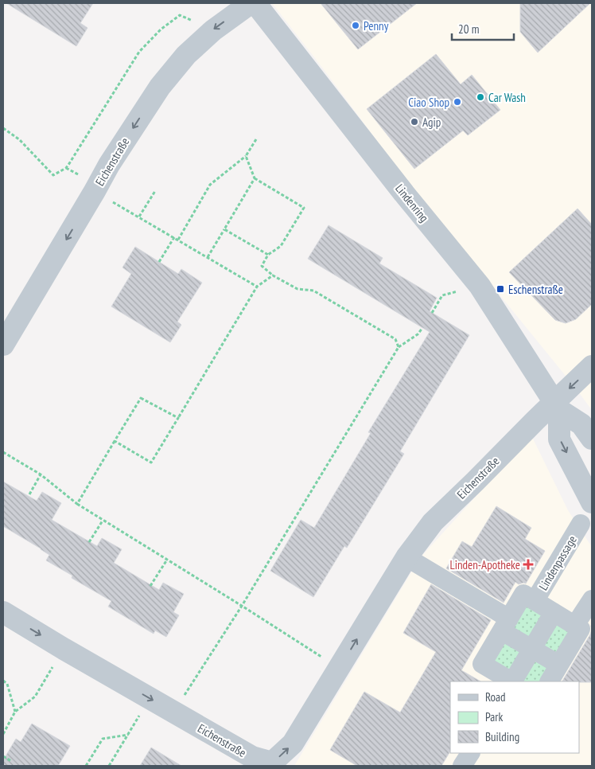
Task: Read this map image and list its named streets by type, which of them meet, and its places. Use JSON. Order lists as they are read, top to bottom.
{
  "streets": {
    "street": ["Eichenstraße", "Lindenring", "Lindenpassage"]
  },
  "crossings": [
    ["Eichenstraße", "Lindenring"]
  ],
  "places": {
    "other": [
      "Penny",
      "Car Wash",
      "Ciao Shop",
      "Agip"
    ],
    "transit": ["Eschenstraße"],
    "health": ["Linden-Apotheke"]
  },
  "legend": ["Road", "Park", "Building"],
  "scale_bar": "20 m"
}
